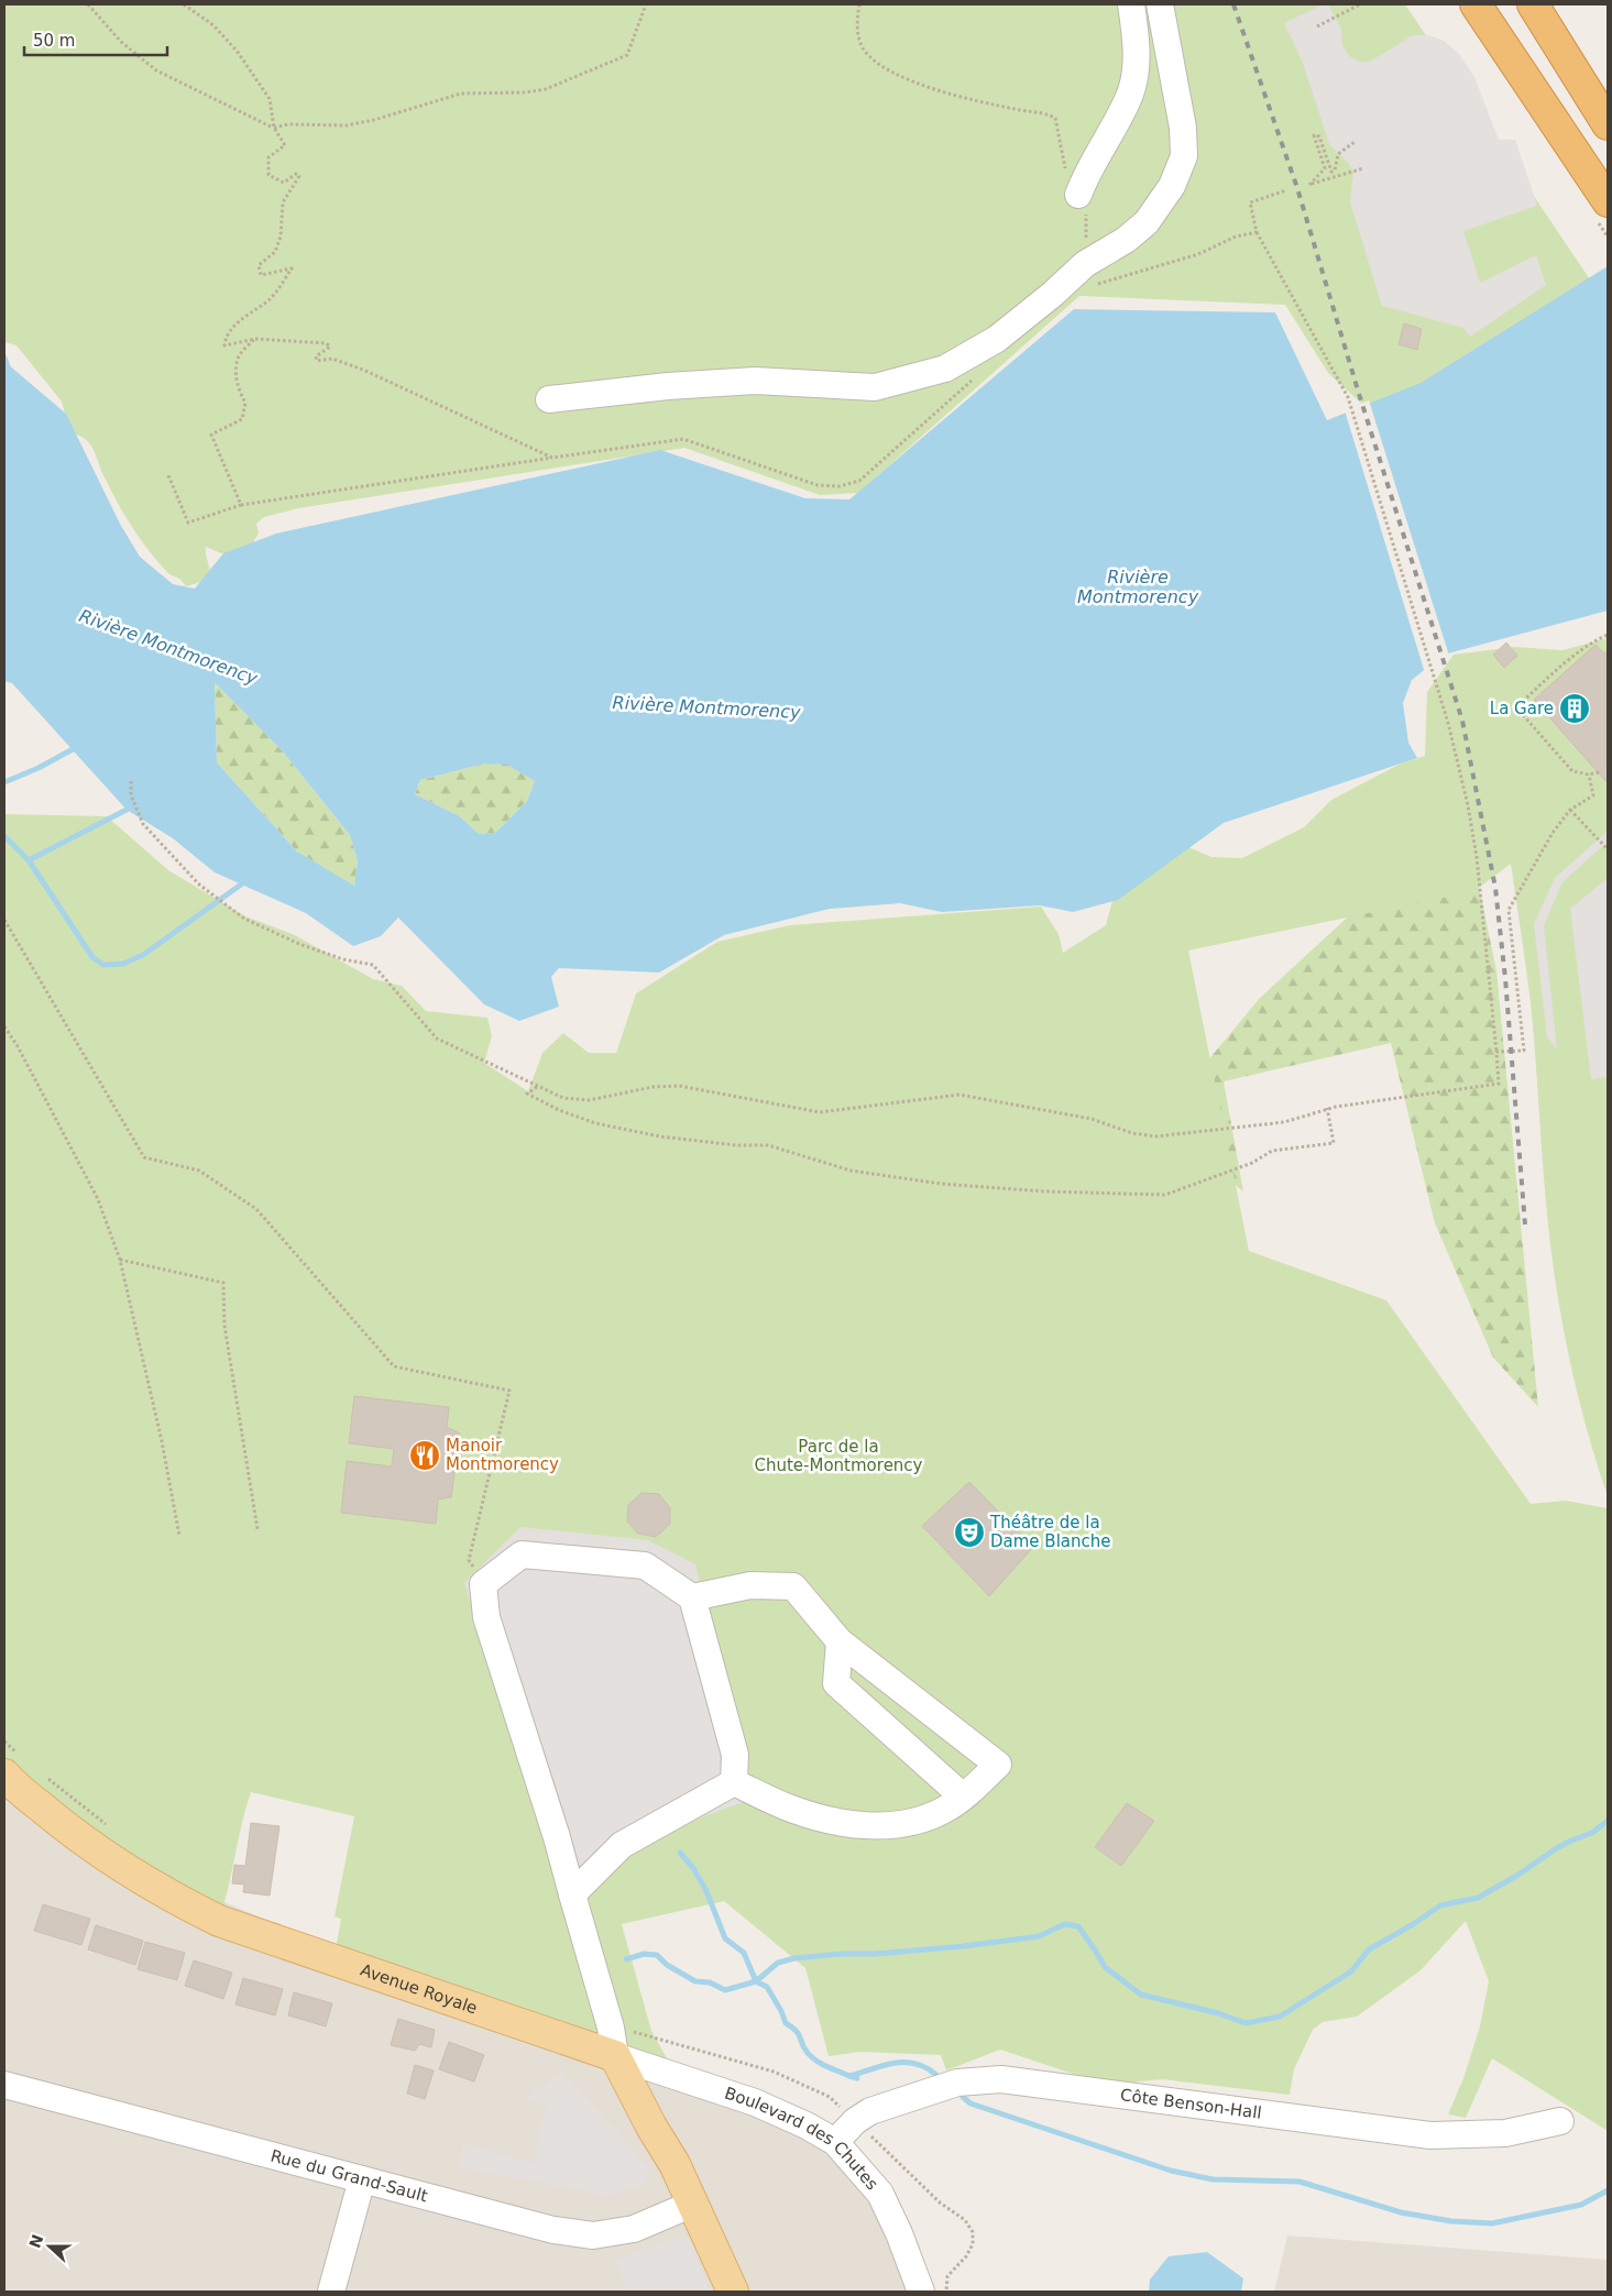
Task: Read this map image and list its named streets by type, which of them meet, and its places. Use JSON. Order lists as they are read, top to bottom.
{
  "streets": {
    "main road": ["Avenue Royale"],
    "street": ["Côte Benson-Hall", "Boulevard des Chutes", "Rue du Grand-Sault"]
  },
  "crossings": [
    ["Avenue Royale", "Boulevard des Chutes"],
    ["Côte Benson-Hall", "Boulevard des Chutes"]
  ],
  "water": ["Rivière Montmorency"],
  "parks": ["Parc de la Chute-Montmorency"],
  "places": {
    "building": ["La Gare"],
    "restaurant": ["Manoir Montmorency"],
    "theatre": ["Théâtre de la Dame Blanche"]
  },
  "scale_bar": "50 m",
  "north": "left"
}
